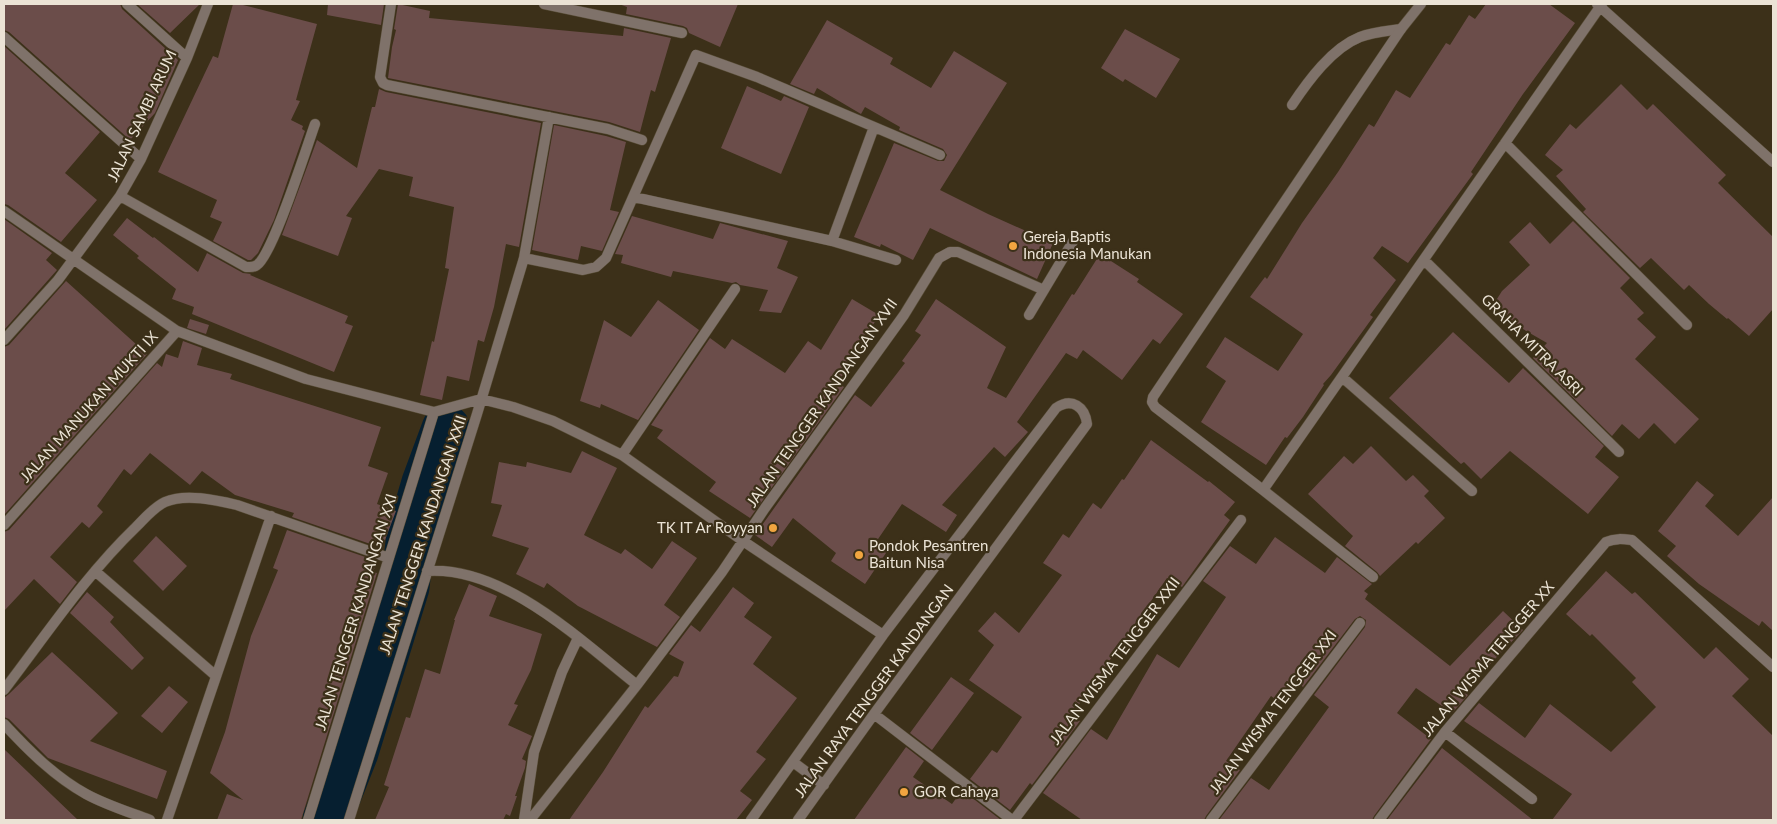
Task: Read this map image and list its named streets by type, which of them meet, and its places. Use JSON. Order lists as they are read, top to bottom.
{
  "streets": {
    "street": [
      "JALAN SAMBI ARUM",
      "GRAHA MITRA ASRI",
      "JALAN TENGGER KANDANGAN XVII",
      "JALAN MANUKAN MUKTI IX",
      "JALAN TENGGER KANDANGAN XXII",
      "JALAN TENGGER KANDANGAN XXI",
      "JALAN WISMA TENGGER XX",
      "JALAN WISMA TENGGER XXII",
      "JALAN RAYA TENGGER KANDANGAN",
      "JALAN WISMA TENGGER XXI"
    ]
  },
  "places": [
    "Gereja Baptis Indonesia Manukan",
    "TK IT Ar Royyan",
    "Pondok Pesantren Baitun Nisa",
    "GOR Cahaya"
  ]
}
